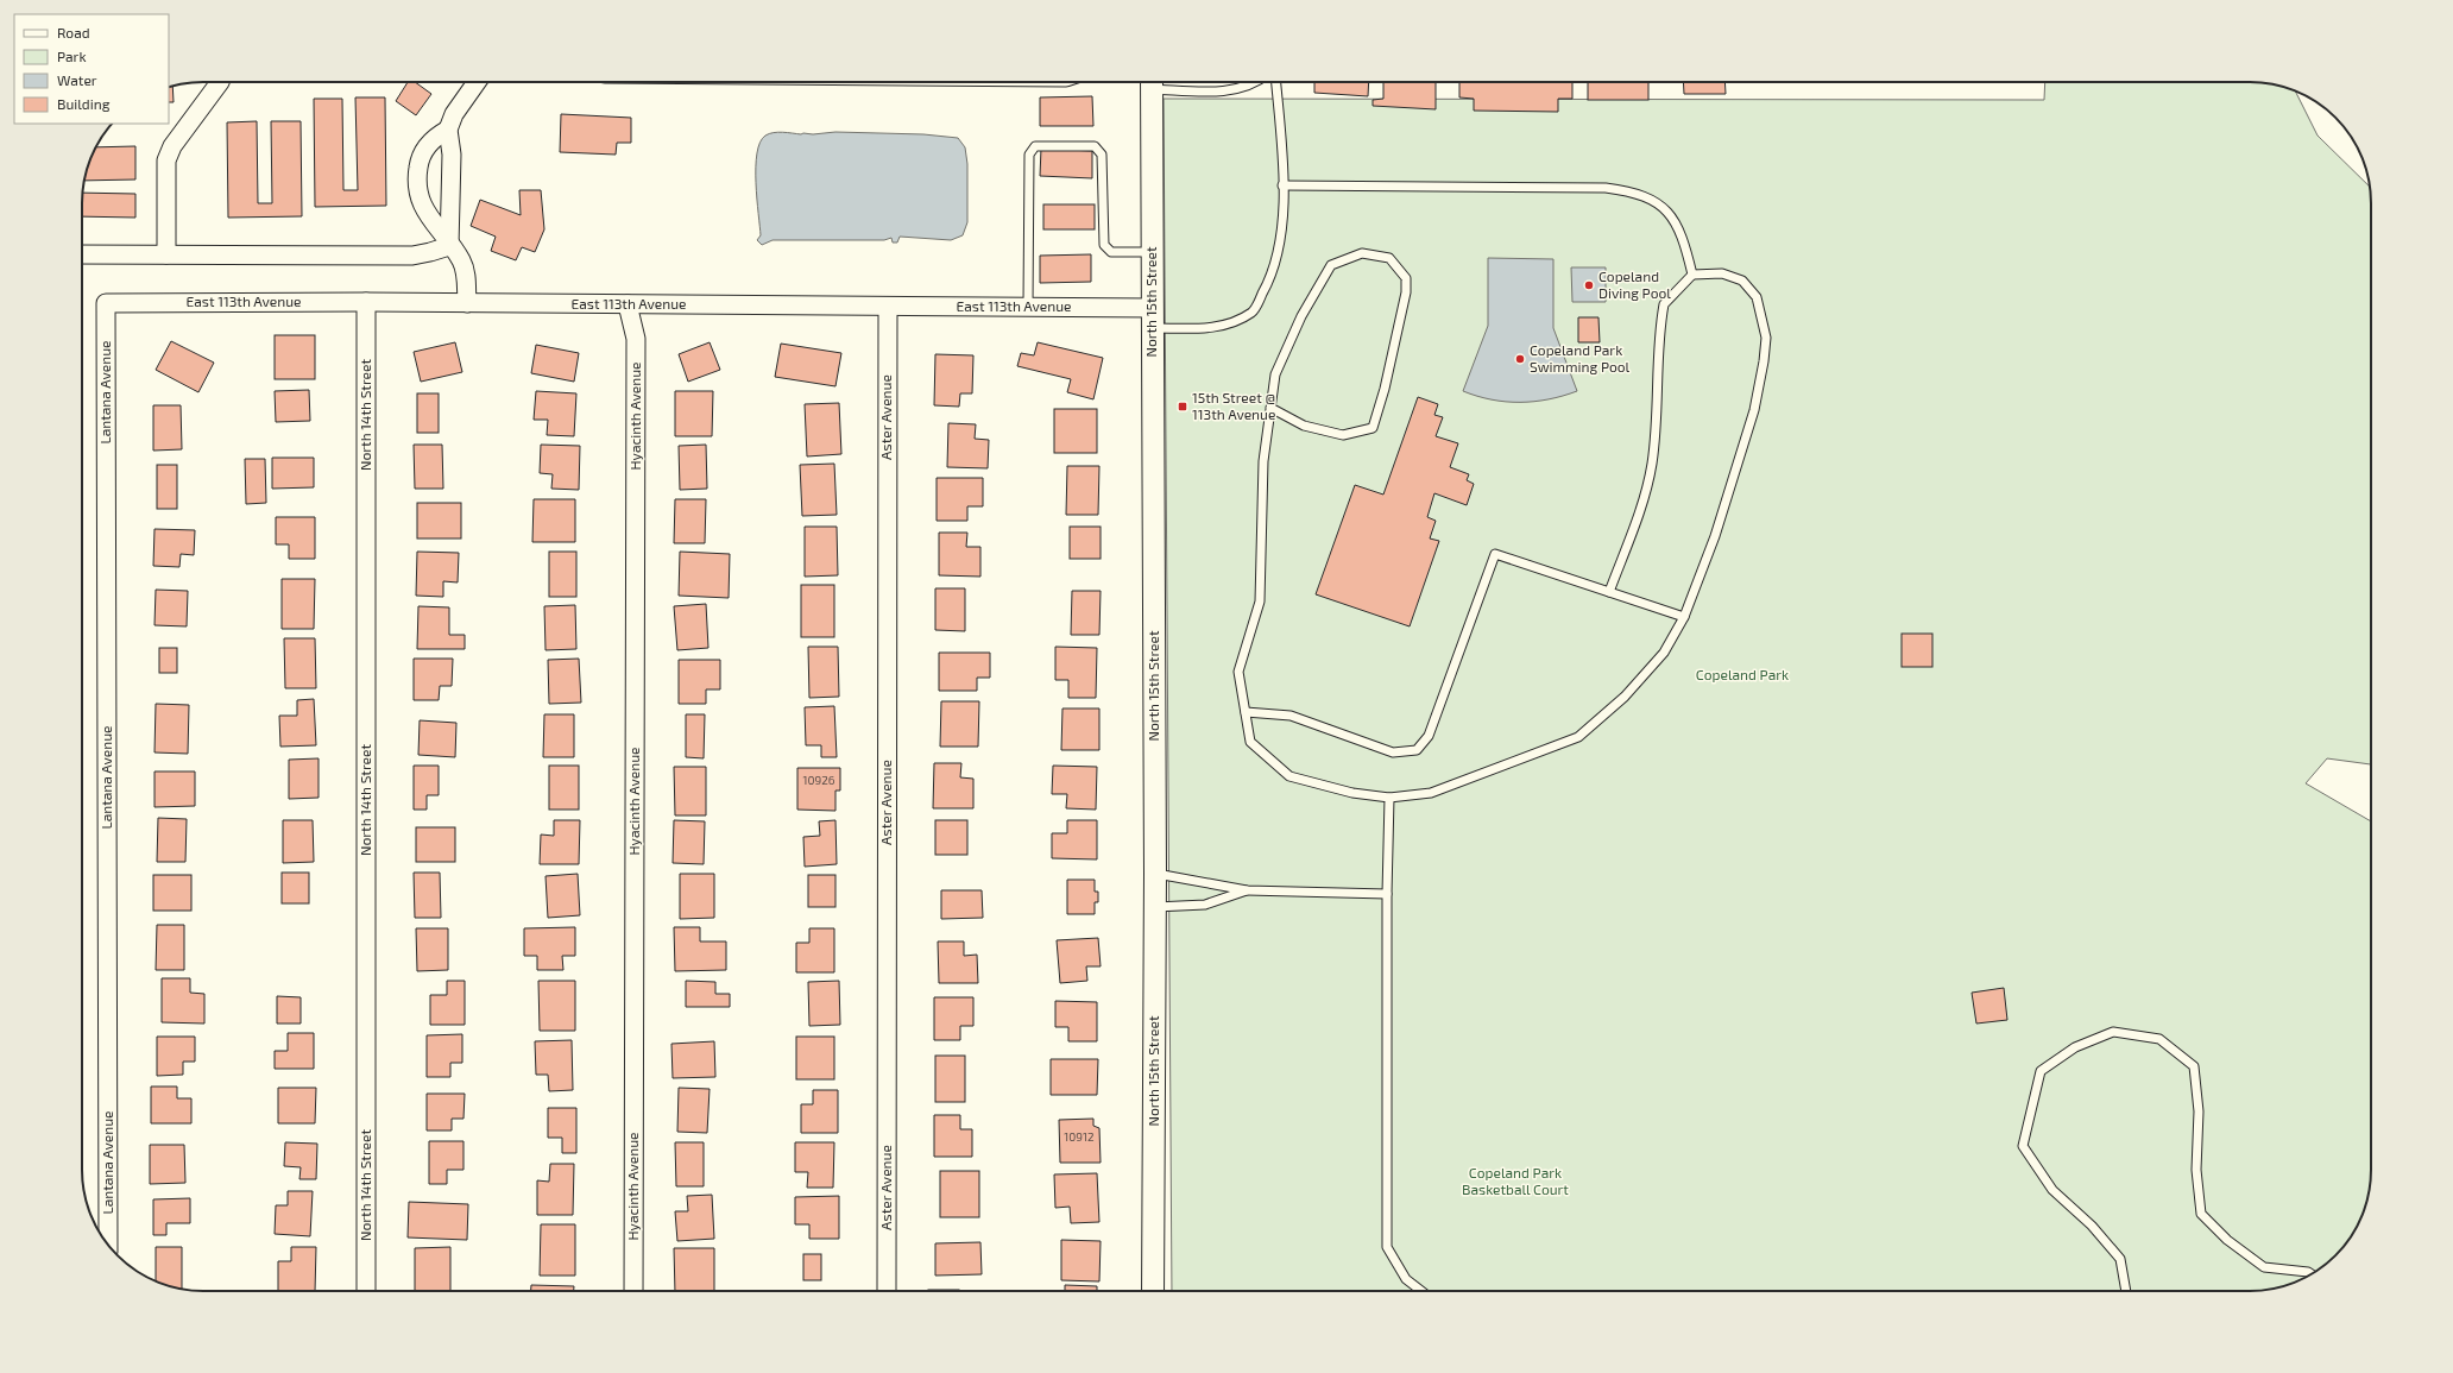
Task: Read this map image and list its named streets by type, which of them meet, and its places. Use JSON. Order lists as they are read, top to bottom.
{
  "streets": {
    "street": [
      "East 113th Avenue",
      "North 15th Street",
      "Lantana Avenue",
      "North 14th Street",
      "Hyacinth Avenue",
      "Aster Avenue"
    ]
  },
  "crossings": [
    ["East 113th Avenue", "North 15th Street"],
    ["East 113th Avenue", "Lantana Avenue"],
    ["East 113th Avenue", "North 14th Street"],
    ["East 113th Avenue", "Hyacinth Avenue"],
    ["East 113th Avenue", "Aster Avenue"]
  ],
  "parks": ["Copeland Park", "Copeland Park Basketball Court"],
  "places": {
    "other": ["Copeland Diving Pool", "Copeland Park Swimming Pool"],
    "transit": ["15th Street @ 113th Avenue"]
  },
  "house_numbers": ["10926", "10912"],
  "legend": [
    "Road",
    "Park",
    "Water",
    "Building"
  ]
}
